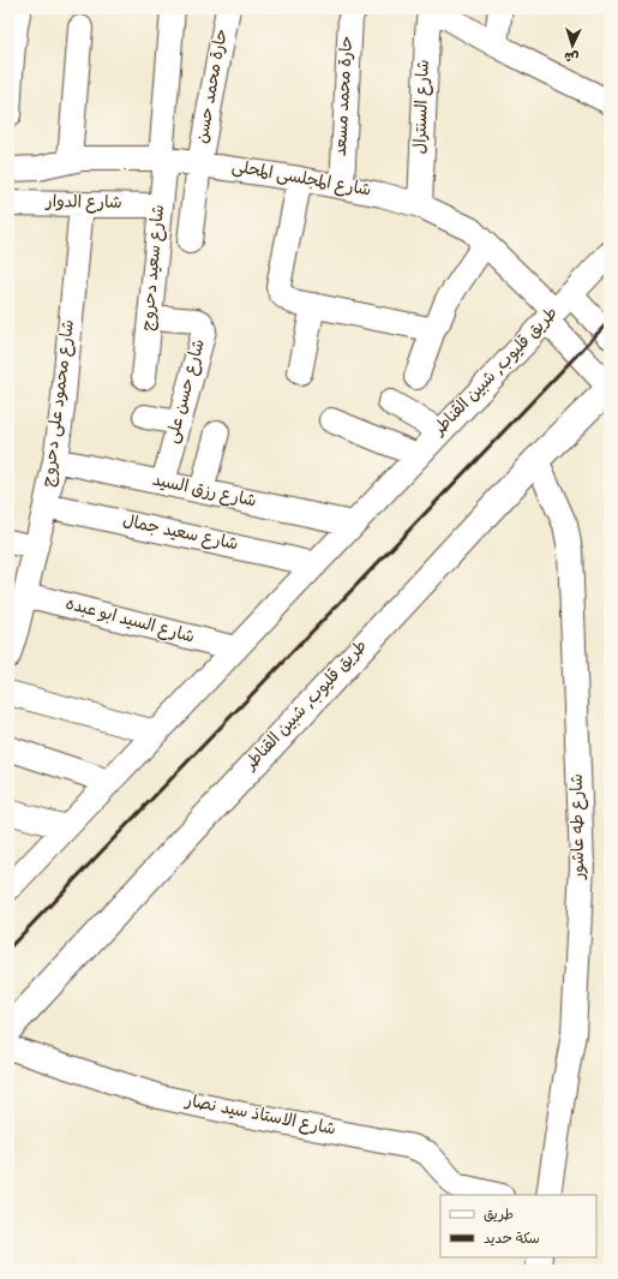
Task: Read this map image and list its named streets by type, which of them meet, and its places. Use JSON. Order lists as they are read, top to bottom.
{
  "streets": {
    "main road": ["طريق قليوب, شبين القناطر"],
    "street": [
      "حارة محمد حسن",
      "حارة محمد مسعد",
      "شارع السنترال",
      "شارع المجلسى المحلى",
      "شارع الدوار",
      "شارع سعيد دحروج",
      "شارع حسن على",
      "شارع محمود على دحروج",
      "شارع رزق السيد",
      "شارع سعيد جمال",
      "شارع السيد ابو عبده",
      "شارع طه عاشور",
      "شارع الاستاذ سيد نصار"
    ]
  },
  "crossings": [
    ["حارة محمد حسن", "شارع المجلسى المحلى"],
    ["حارة محمد مسعد", "شارع المجلسى المحلى"],
    ["شارع السنترال", "شارع المجلسى المحلى"],
    ["شارع المجلسى المحلى", "شارع سعيد دحروج"],
    ["شارع المجلسى المحلى", "طريق قليوب, شبين القناطر"],
    ["شارع الدوار", "شارع سعيد دحروج"],
    ["شارع الدوار", "شارع محمود على دحروج"],
    ["شارع سعيد دحروج", "شارع حسن على"],
    ["طريق قليوب, شبين القناطر", "شارع رزق السيد"],
    ["طريق قليوب, شبين القناطر", "شارع سعيد جمال"],
    ["طريق قليوب, شبين القناطر", "شارع السيد ابو عبده"],
    ["طريق قليوب, شبين القناطر", "شارع طه عاشور"],
    ["شارع حسن على", "شارع رزق السيد"],
    ["شارع محمود على دحروج", "شارع رزق السيد"],
    ["شارع محمود على دحروج", "شارع سعيد جمال"],
    ["شارع محمود على دحروج", "شارع السيد ابو عبده"]
  ],
  "legend": ["طريق", "سكة حديد"],
  "north": "bottom"
}
